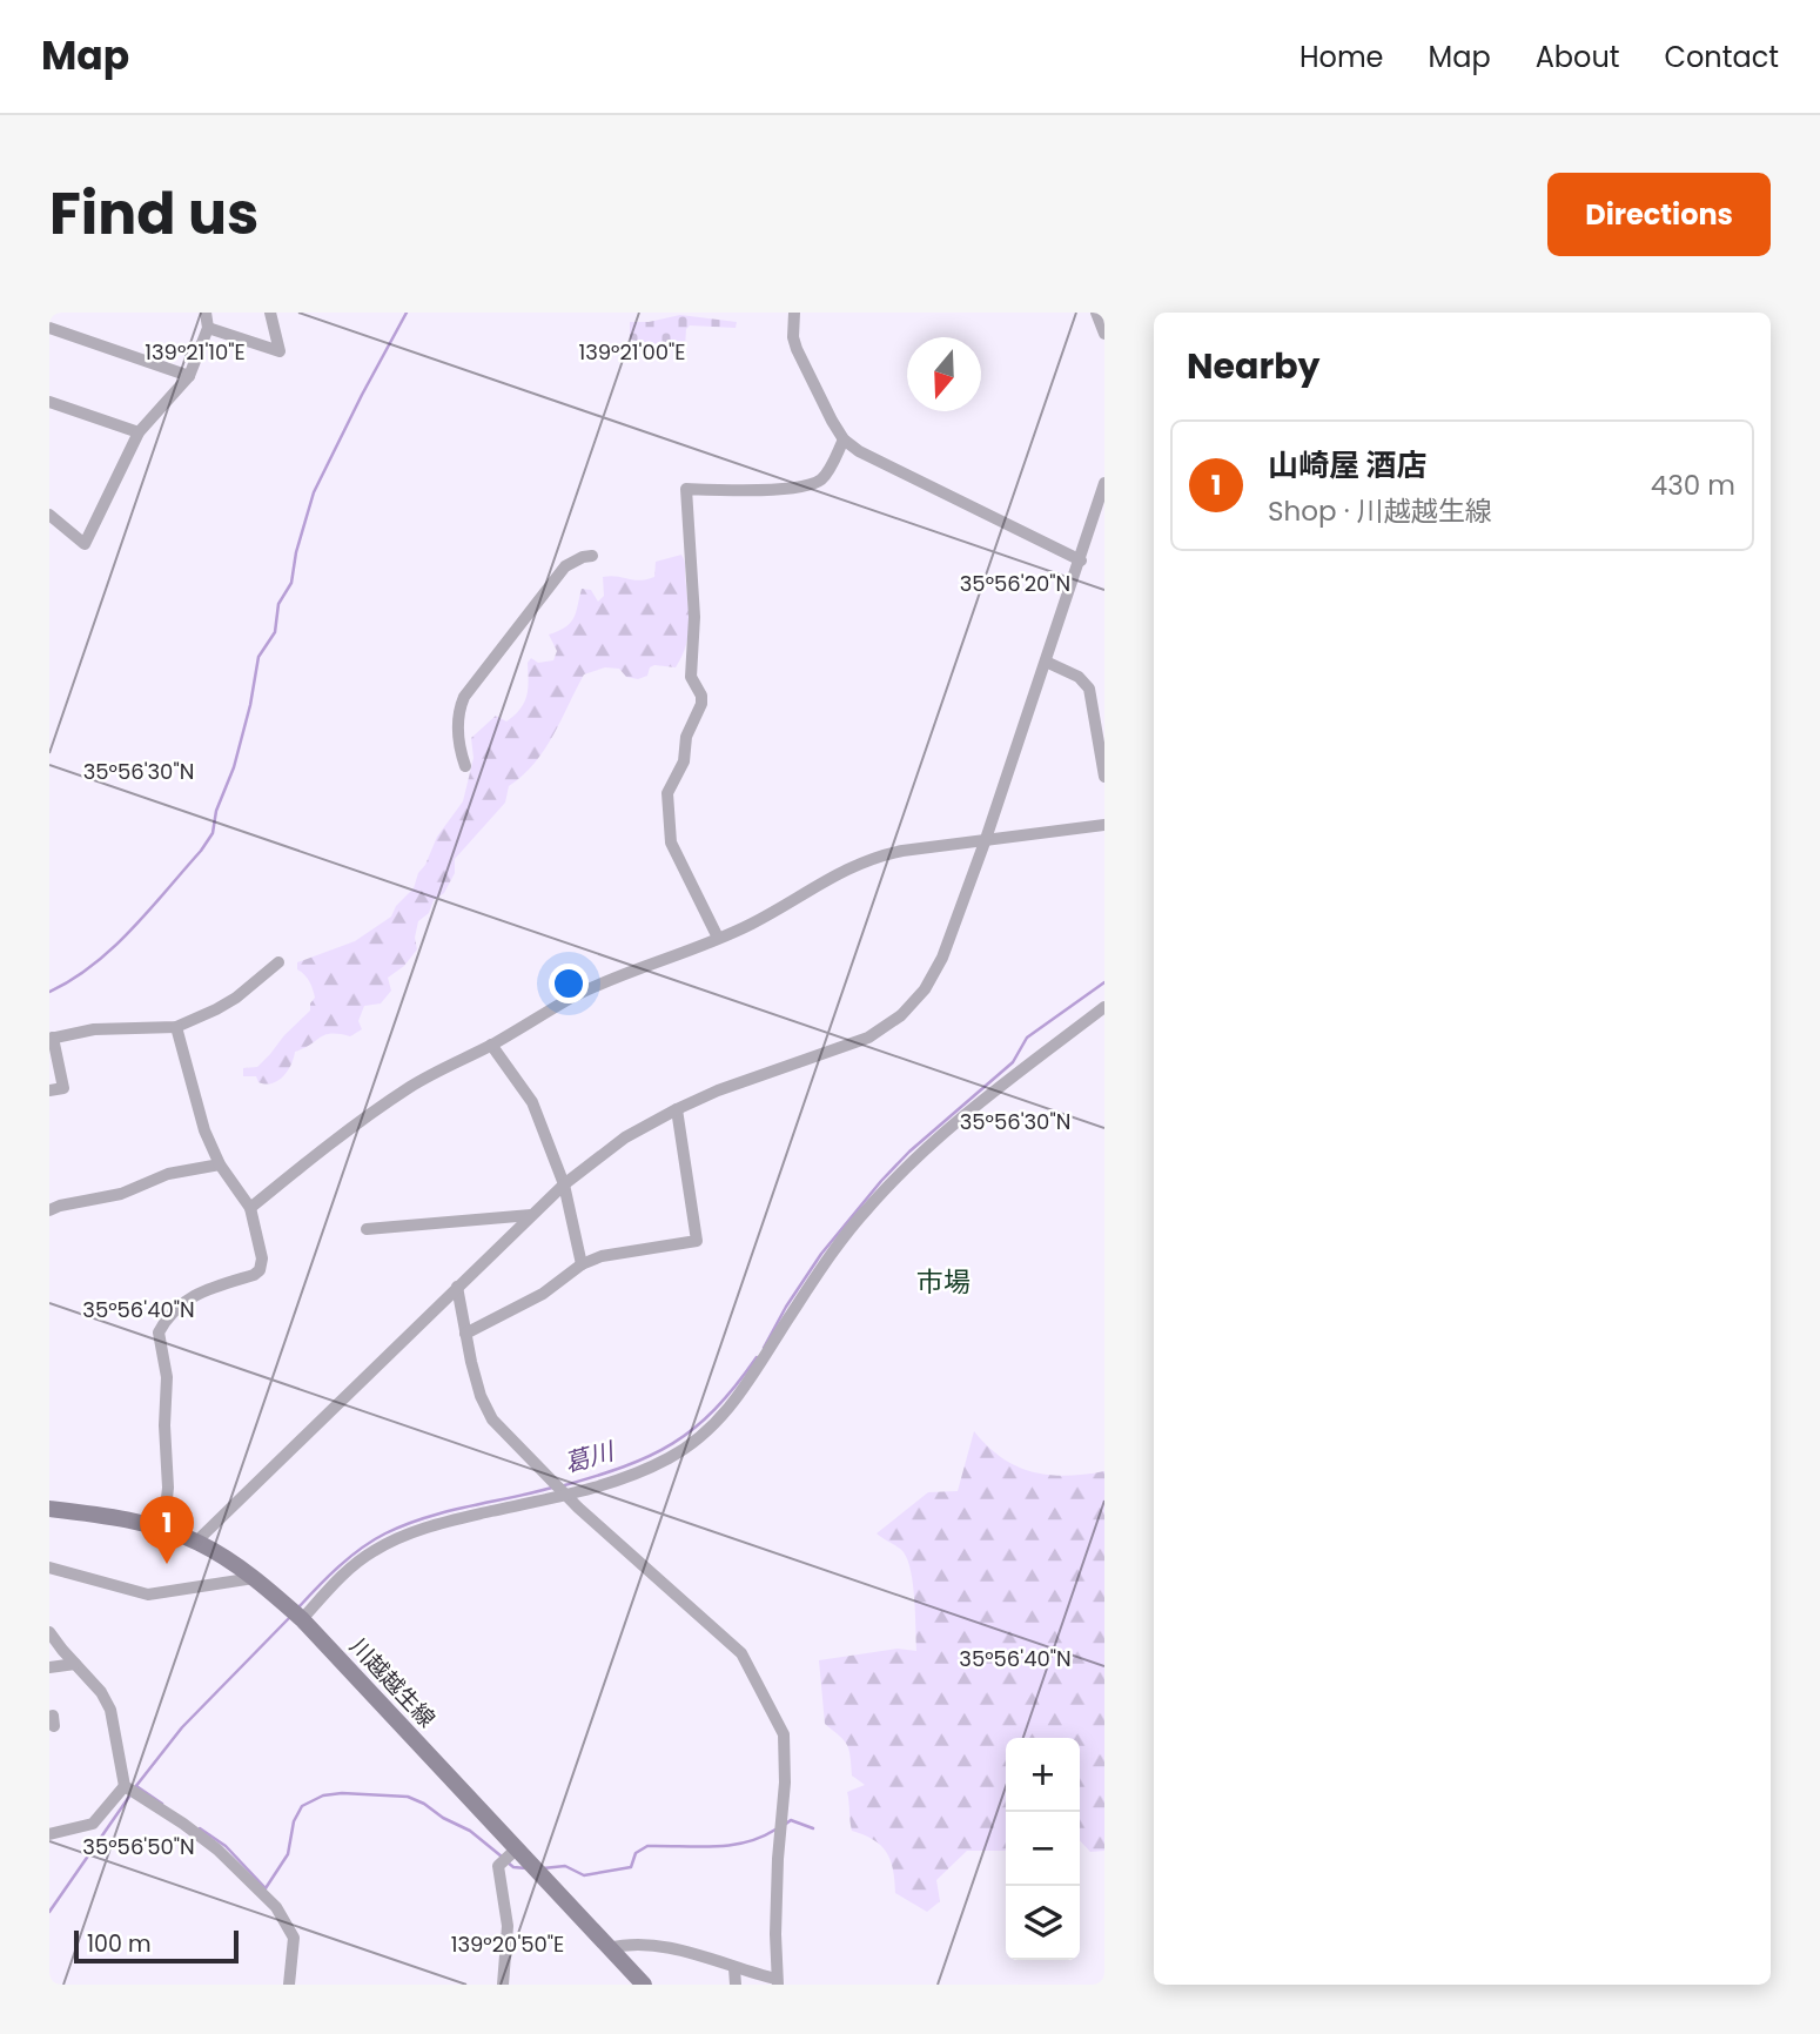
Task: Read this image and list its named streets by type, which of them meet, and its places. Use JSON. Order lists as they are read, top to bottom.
{
  "streets": {
    "main road": ["川越越生線"]
  },
  "districts": ["市場"],
  "water": ["葛川"],
  "scale_bar": "100 m",
  "north": "bottom",
  "page": {
    "header": "Map",
    "nav": [
      "Home",
      "Map",
      "About",
      "Contact"
    ],
    "title": "Find us",
    "buttons": "Directions",
    "heading": "Nearby",
    "list": [
      {
        "mark": "1",
        "name": "山崎屋 酒店",
        "note": "Shop · 川越越生線",
        "value": "430 m"
      }
    ],
    "pins": "1",
    "map_buttons": ["+", "−"],
    "scale": "100 m"
  },
  "coordinates": [
    "139°21'10\"E",
    "139°21'00\"E",
    "35°56'20\"N",
    "35°56'30\"N",
    "35°56'40\"N",
    "35°56'50\"N",
    "139°20'50\"E"
  ]
}
